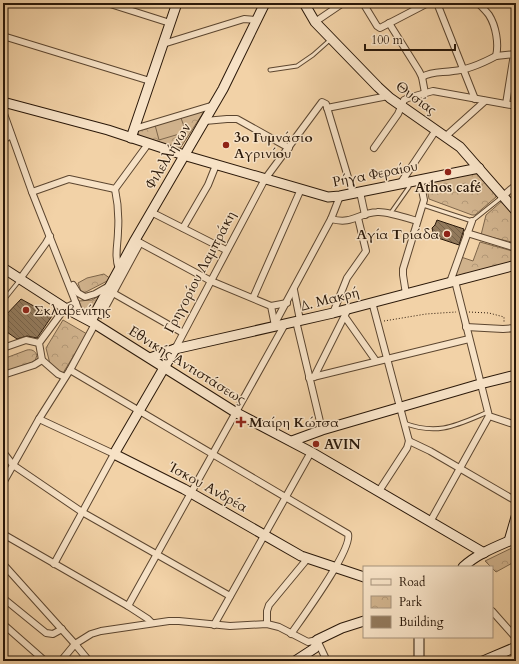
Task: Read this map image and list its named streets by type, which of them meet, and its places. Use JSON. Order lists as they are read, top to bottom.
{
  "streets": {
    "street": [
      "Θυσίας",
      "Φιλελλήνων",
      "Ρήγα Φεραίου",
      "Γρηγορίου Λαμπράκη",
      "Δ. Μακρή",
      "Εθνικής Αντιστάσεως",
      "Ίσκου Ανδρέα"
    ]
  },
  "crossings": [
    ["Θυσίας", "Ρήγα Φεραίου"],
    ["Φιλελλήνων", "Ρήγα Φεραίου"],
    ["Φιλελλήνων", "Εθνικής Αντιστάσεως"],
    ["Ρήγα Φεραίου", "Γρηγορίου Λαμπράκη"],
    ["Γρηγορίου Λαμπράκη", "Δ. Μακρή"],
    ["Γρηγορίου Λαμπράκη", "Εθνικής Αντιστάσεως"],
    ["Γρηγορίου Λαμπράκη", "Ίσκου Ανδρέα"],
    ["Δ. Μακρή", "Εθνικής Αντιστάσεως"]
  ],
  "places": {
    "other": [
      "3ο Γυμνάσιο Αγρινίου",
      "Athos café",
      "Αγία Τριάδα",
      "Σκλαβενίτης",
      "AVIN"
    ],
    "health": ["Μαίρη Κώτσα"]
  },
  "legend": ["Road", "Park", "Building"],
  "scale_bar": "100 m"
}
